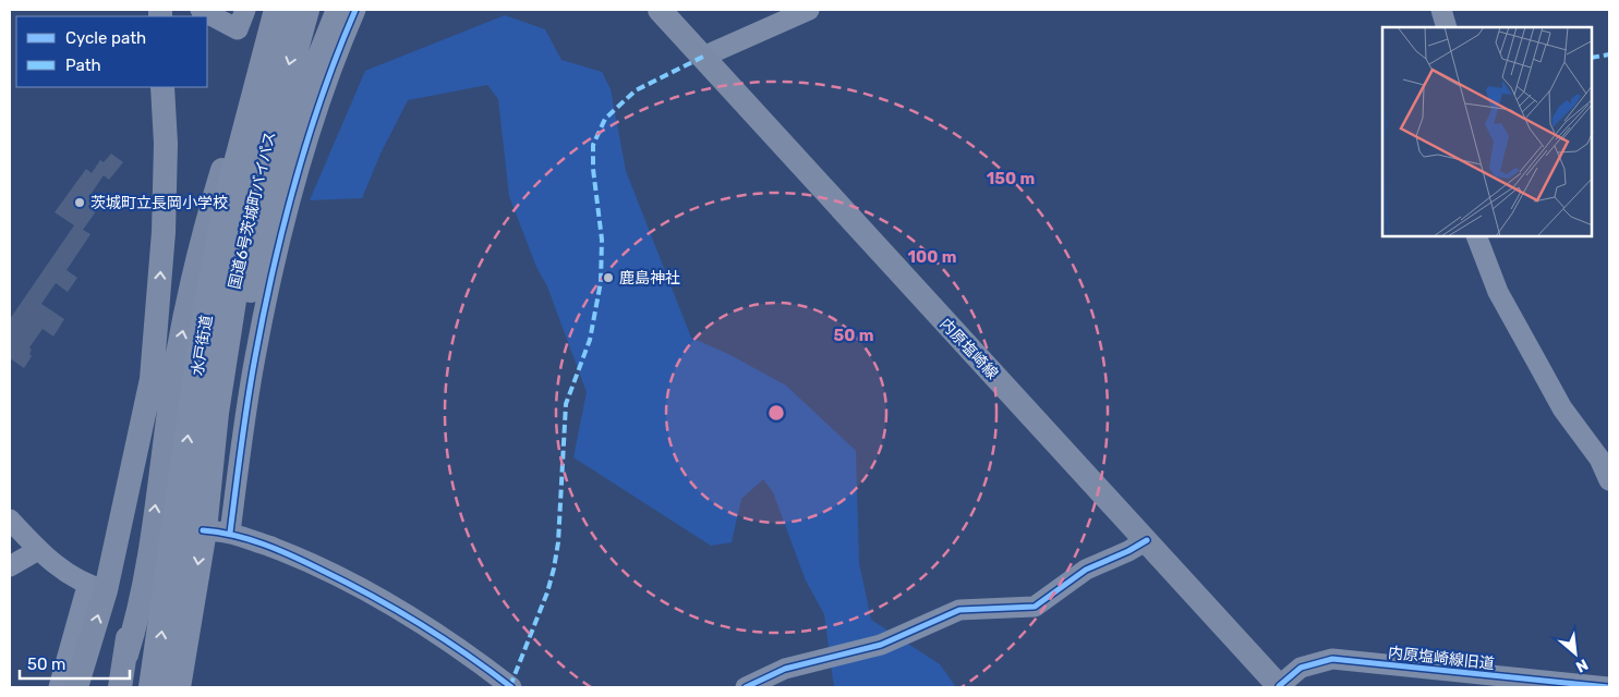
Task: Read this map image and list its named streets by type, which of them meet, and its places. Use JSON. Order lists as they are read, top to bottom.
{
  "streets": {
    "highway": ["国道6号茨城町バイパス", "水戸街道"],
    "main road": ["内原塩崎線"],
    "street": ["内原塩崎線旧道"]
  },
  "crossings": [
    ["内原塩崎線", "内原塩崎線旧道"]
  ],
  "places": ["茨城町立長岡小学校", "鹿島神社"],
  "legend": ["Cycle path", "Path"],
  "scale_bar": "50 m",
  "north": "bottom right",
  "rings": ["150 m", "100 m", "50 m"]
}
